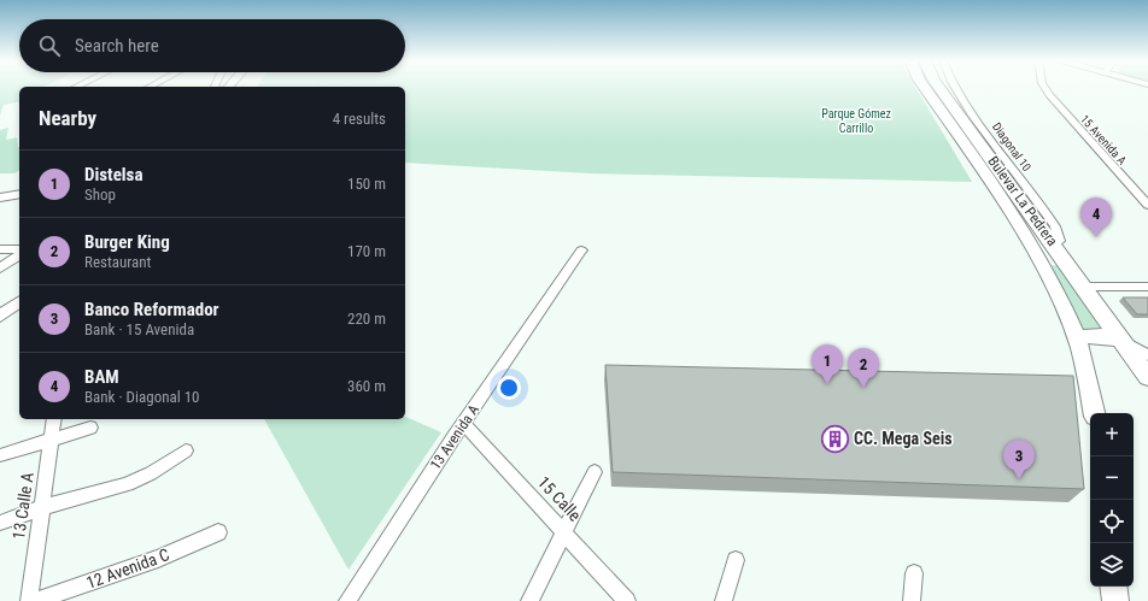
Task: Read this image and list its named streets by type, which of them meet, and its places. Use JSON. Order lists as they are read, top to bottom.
{
  "streets": {
    "main road": ["Bulevar La Pedrera"],
    "street": [
      "15 Avenida A",
      "Diagonal 10",
      "13 Avenida A",
      "15 Calle",
      "13 Calle A",
      "12 Avenida C"
    ]
  },
  "crossings": [
    ["Diagonal 10", "Bulevar La Pedrera"],
    ["13 Avenida A", "15 Calle"]
  ],
  "parks": ["Parque Gómez Carrillo"],
  "places": {
    "building": ["CC. Mega Seis"]
  },
  "page": {
    "search": "Search here",
    "heading": ["Nearby", "4 results"],
    "list": [
      {
        "mark": "1",
        "name": "Distelsa",
        "note": "Shop",
        "value": "150 m"
      },
      {
        "mark": "2",
        "name": "Burger King",
        "note": "Restaurant",
        "value": "170 m"
      },
      {
        "mark": "3",
        "name": "Banco Reformador",
        "note": "Bank · 15 Avenida",
        "value": "220 m"
      },
      {
        "mark": "4",
        "name": "BAM",
        "note": "Bank · Diagonal 10",
        "value": "360 m"
      }
    ],
    "pins": [
      "4",
      "1",
      "2",
      "3"
    ],
    "map_buttons": ["+", "−"]
  }
}
